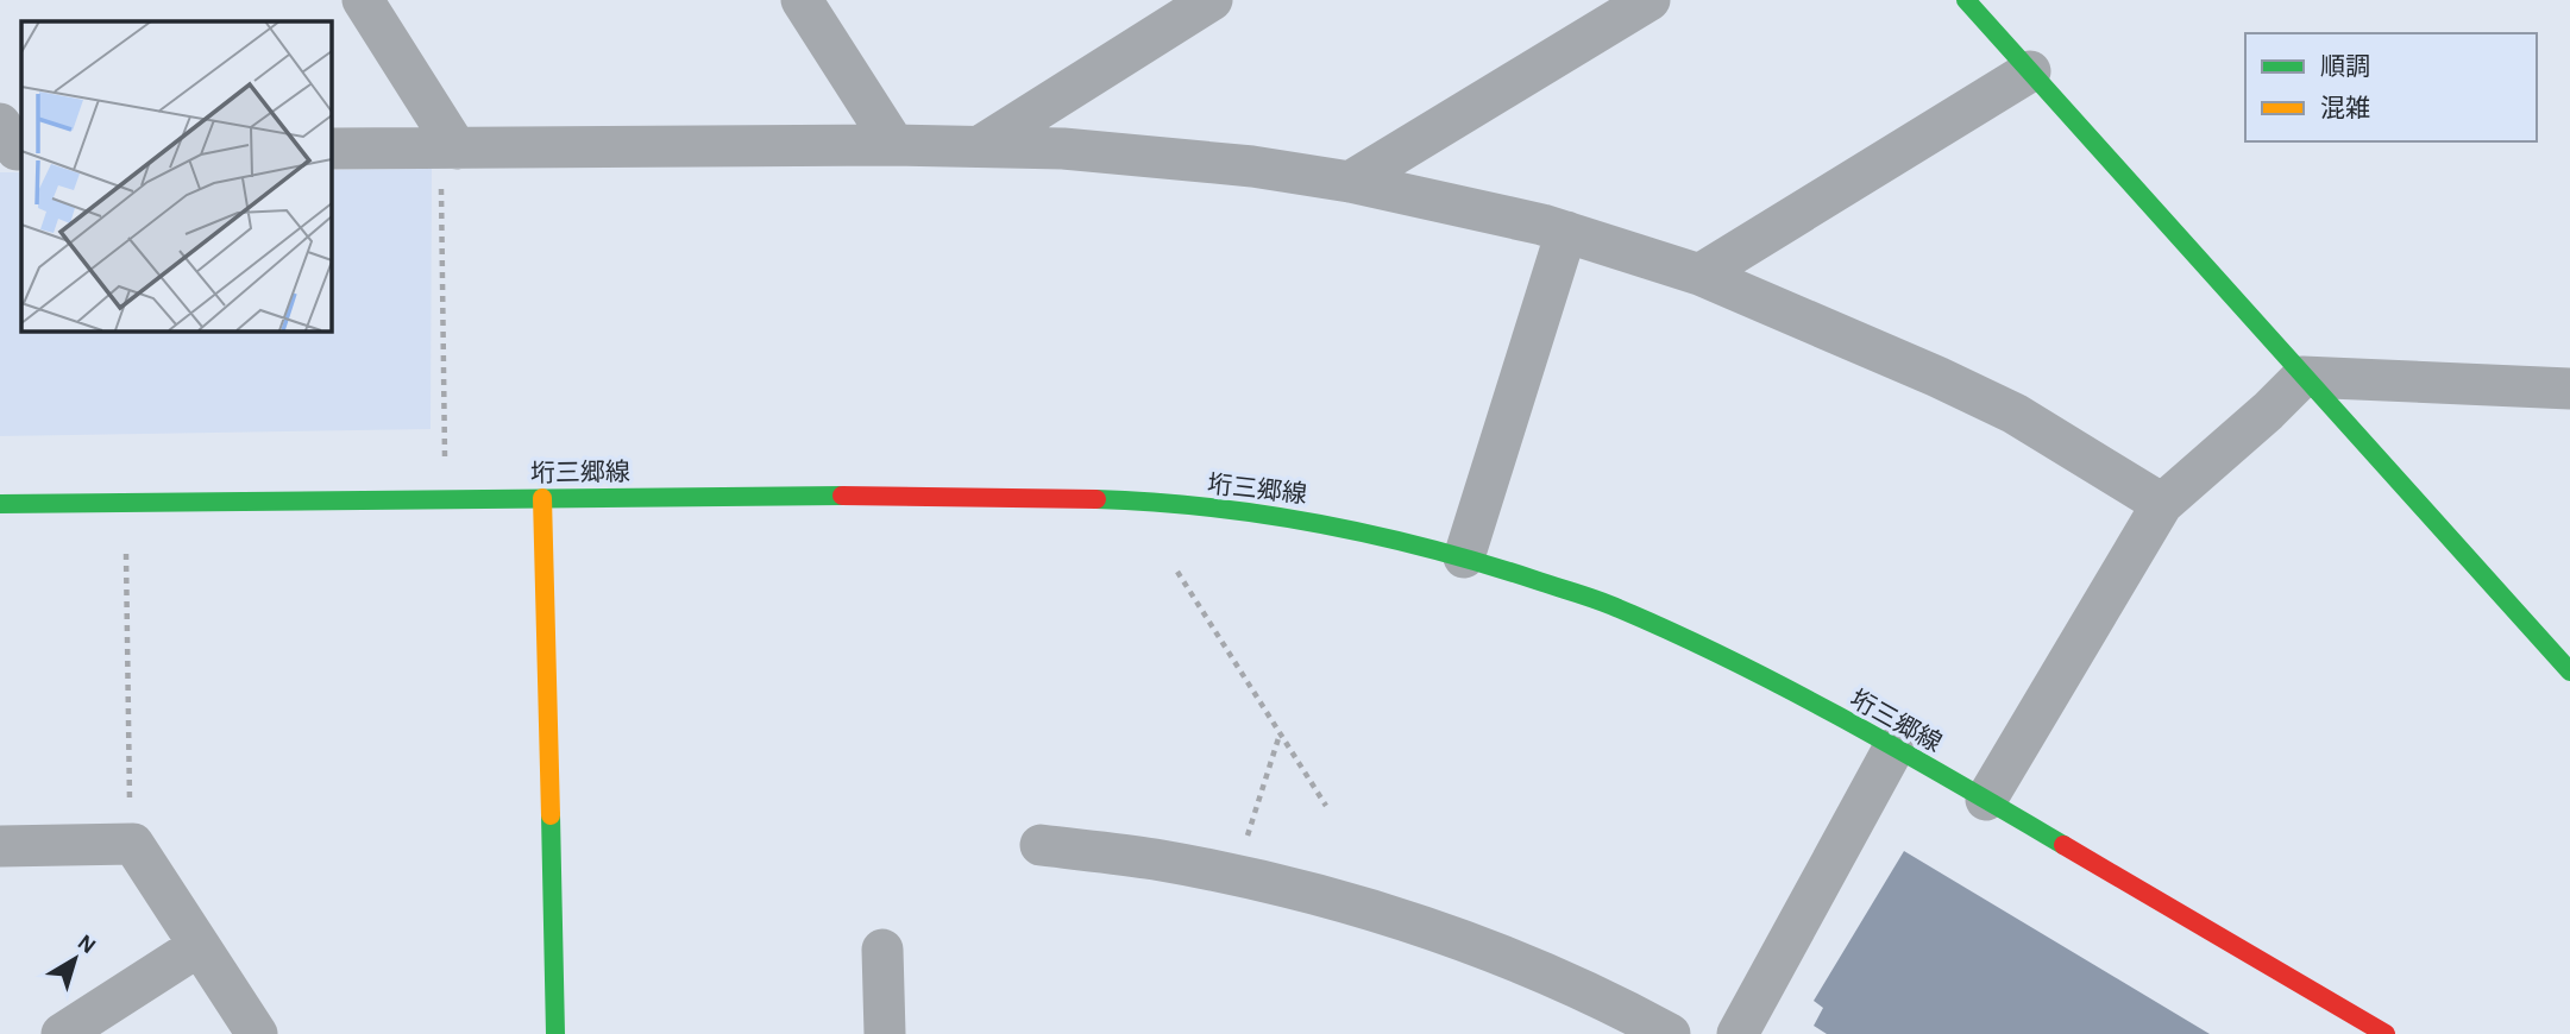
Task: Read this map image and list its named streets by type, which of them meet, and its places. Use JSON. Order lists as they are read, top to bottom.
{
  "streets": {
    "street": ["垳三郷線"]
  },
  "legend": ["順調", "混雑"],
  "north": "top right"
}
